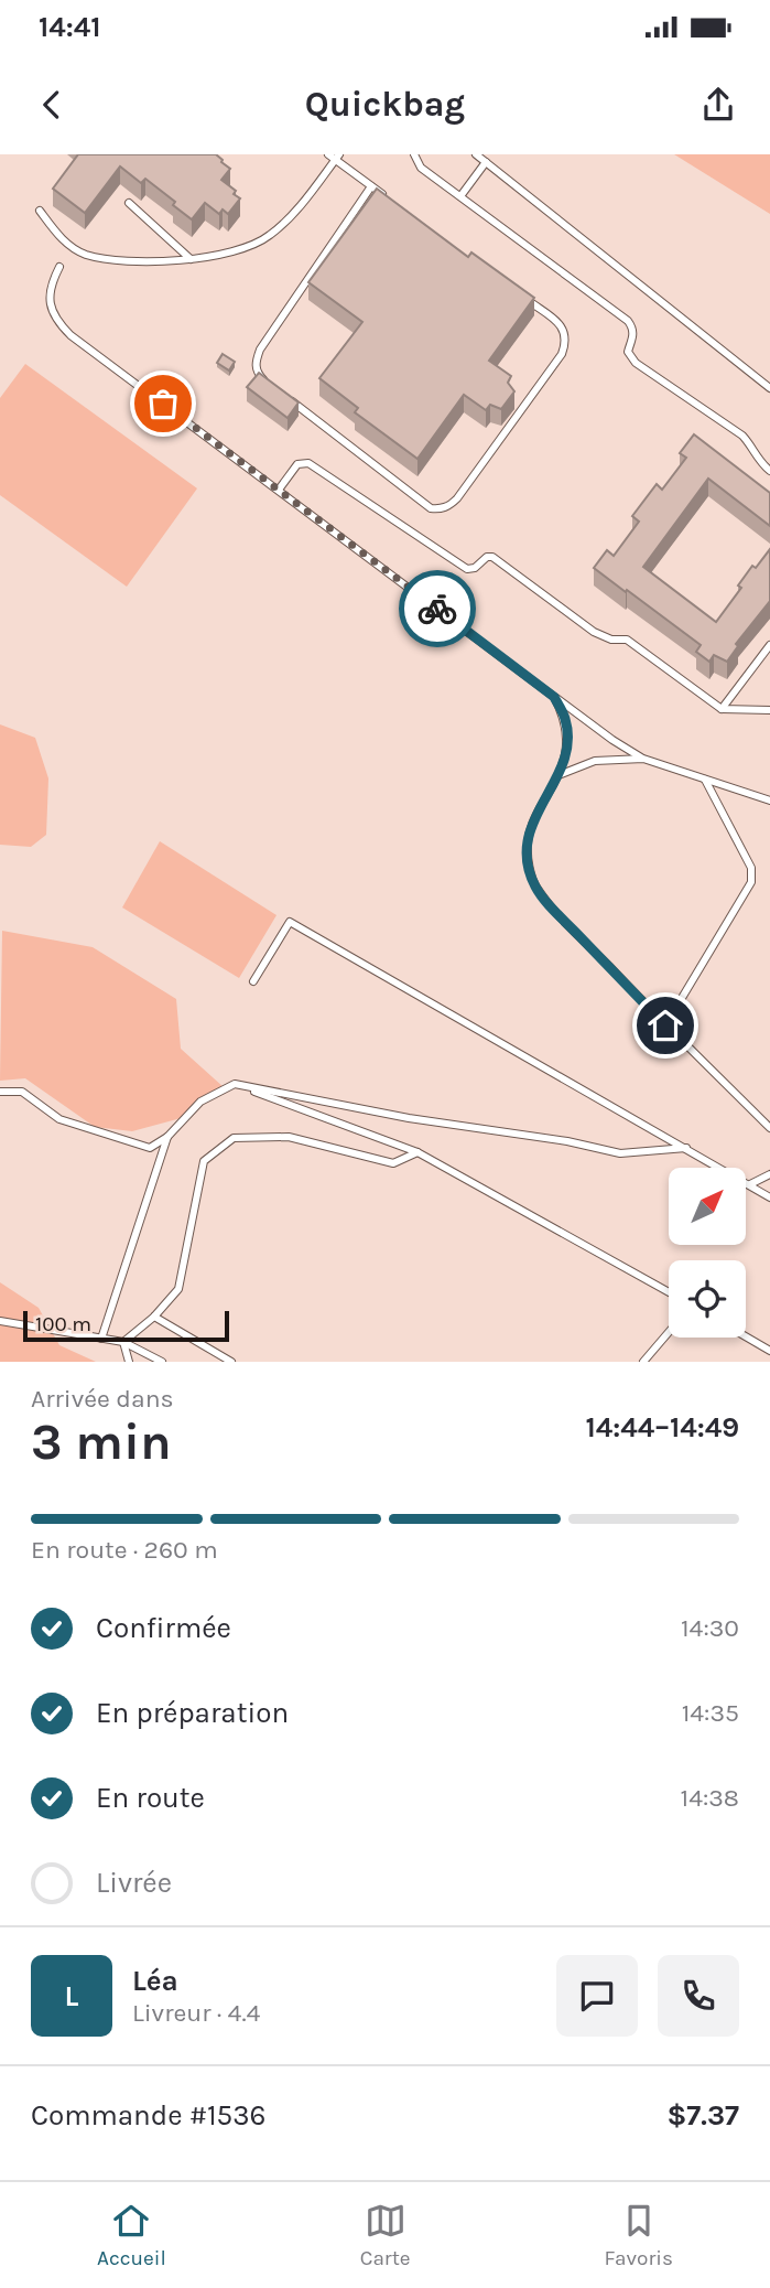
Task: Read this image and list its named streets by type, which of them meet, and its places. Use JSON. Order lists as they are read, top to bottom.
{
  "scale_bar": "100 m",
  "north": "top right",
  "page": {
    "status": "14:41",
    "header": "Quickbag",
    "scale": "100 m",
    "heading": ["3 min", "Arrivée dans", "14:44–14:49"],
    "panel": [
      "Léa",
      "Livreur · 4.4",
      "Commande #1536",
      "$7.37"
    ],
    "bar": "En route · 260 m",
    "list": [
      ["Confirmée", "14:30"],
      ["En préparation", "14:35"],
      ["En route", "14:38"],
      "Livrée"
    ],
    "round": "L",
    "tabs": ["Accueil", "Carte", "Favoris"]
  }
}
